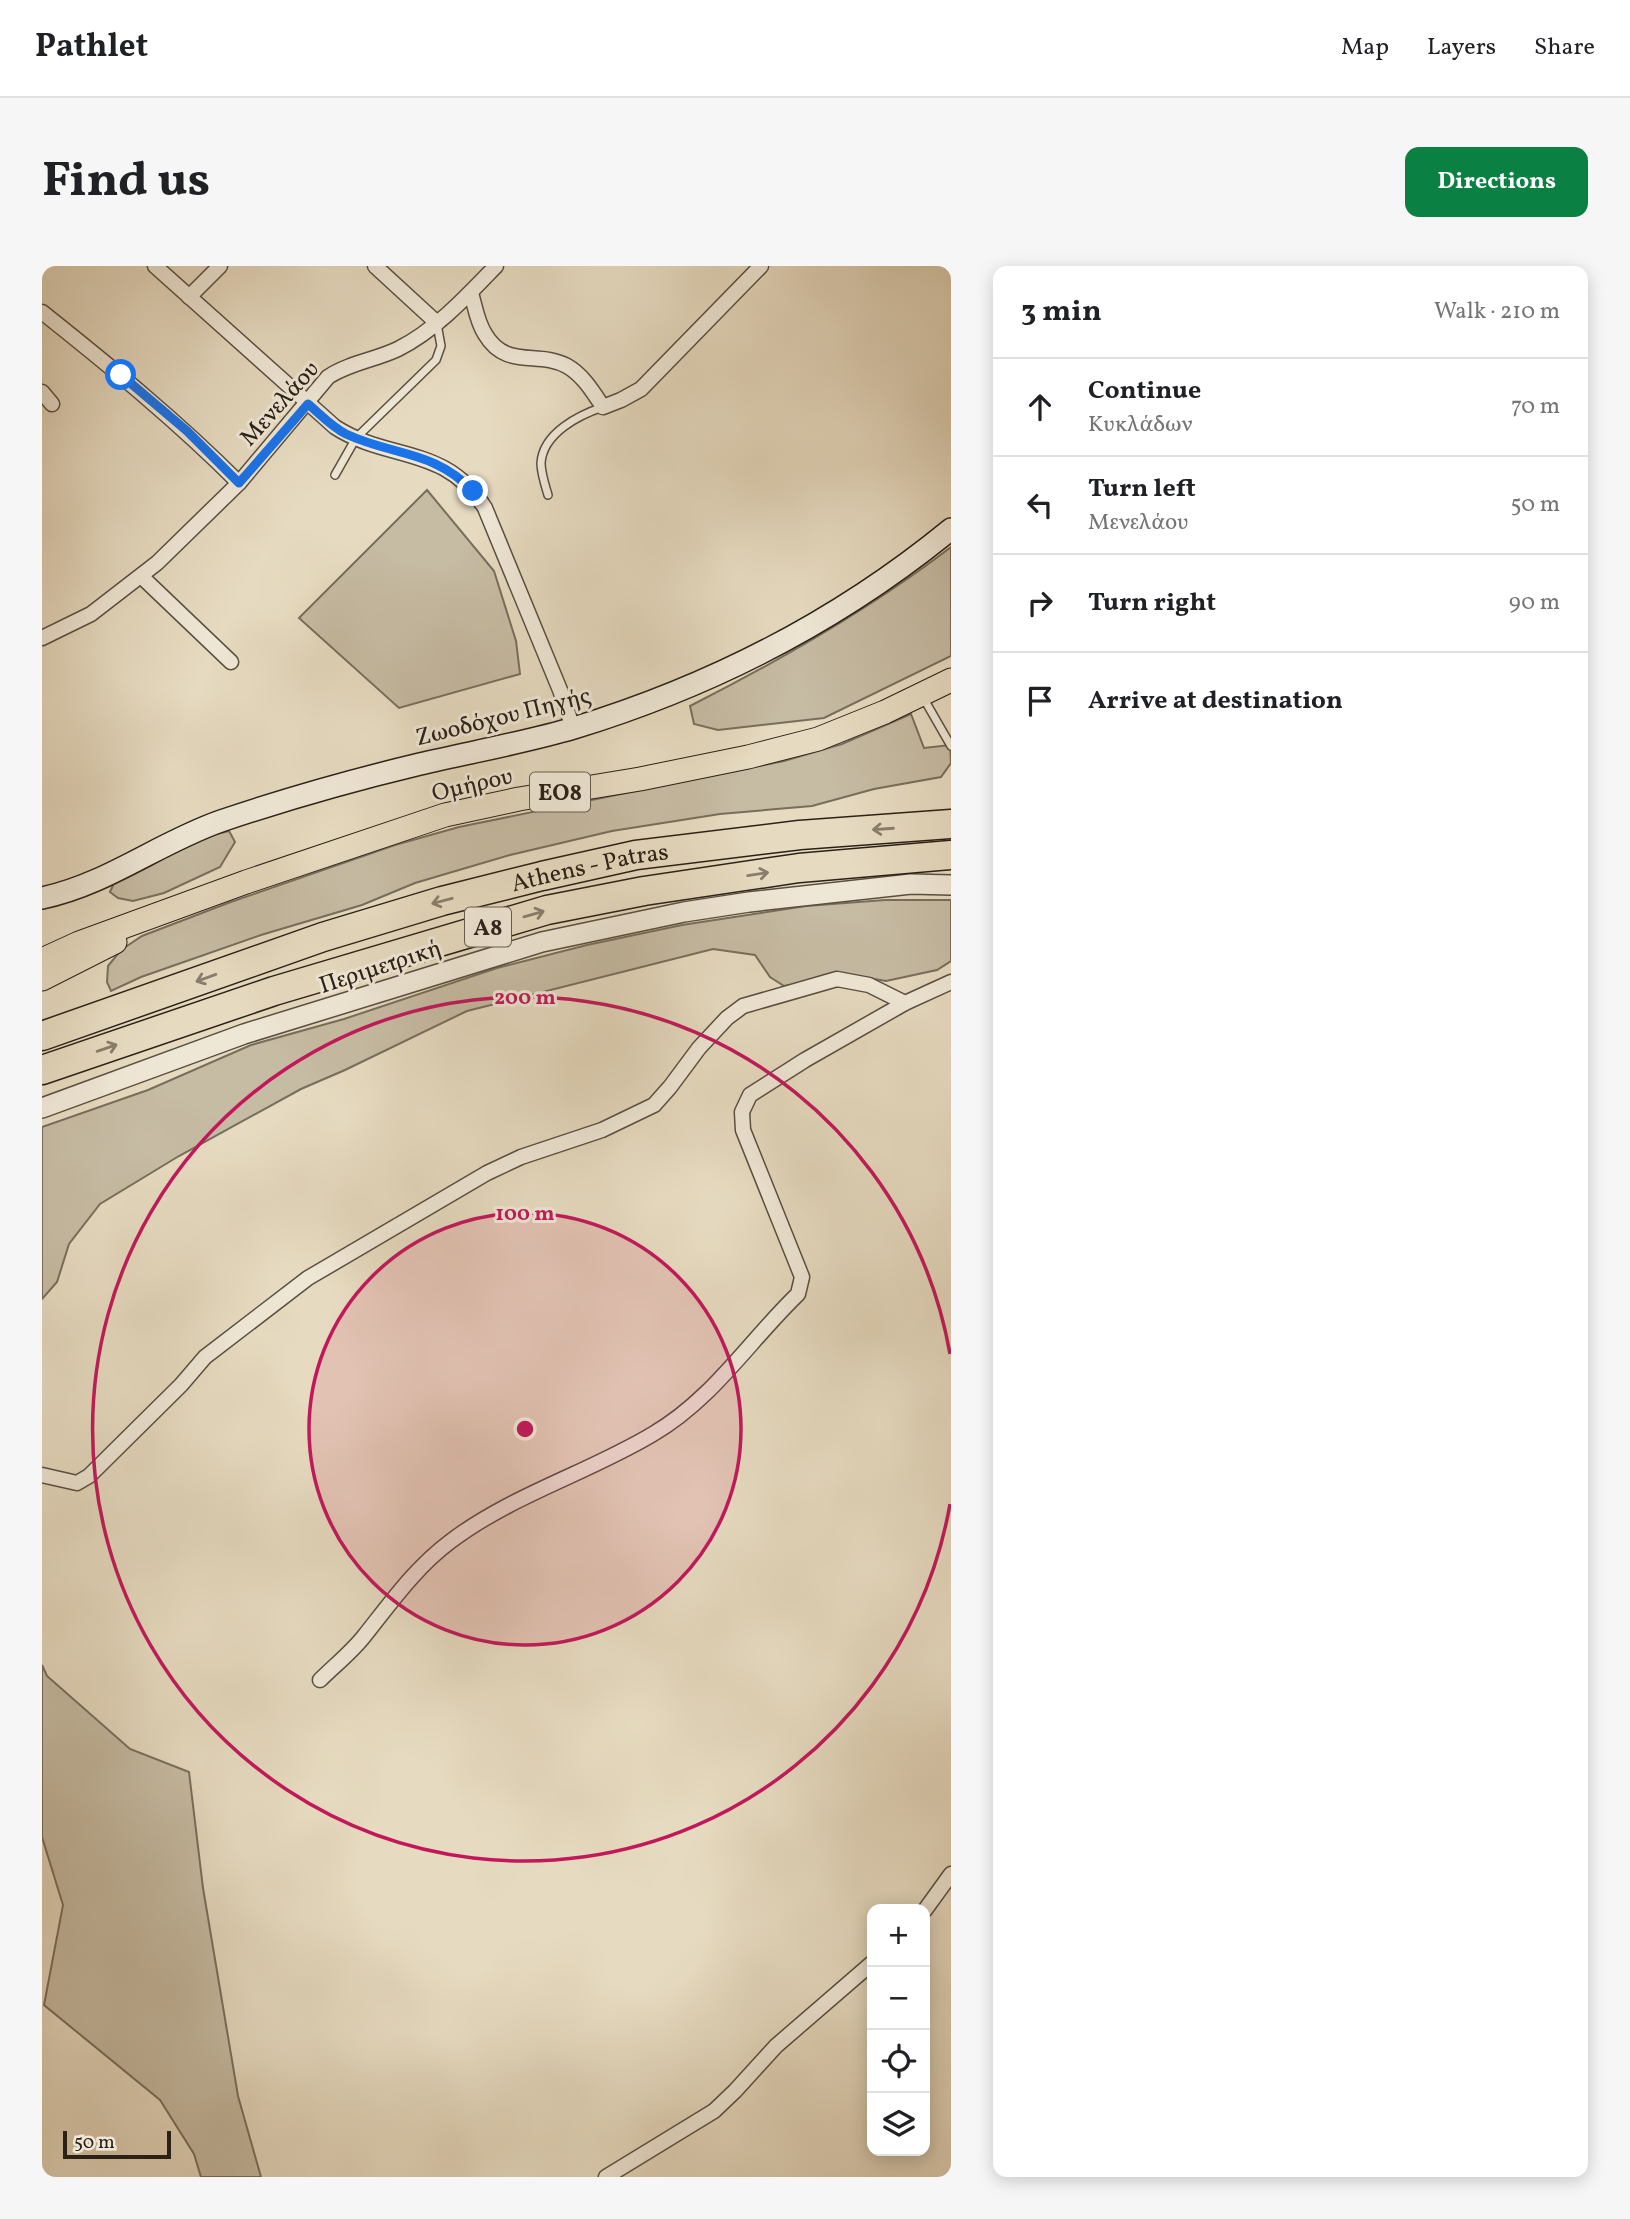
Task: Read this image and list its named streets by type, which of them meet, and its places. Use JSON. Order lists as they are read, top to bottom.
{
  "streets": {
    "highway": ["Athens - Patras", "Α8"],
    "main road": ["Ζωοδόχου Πηγής", "Ομήρου", "ΕΟ8"],
    "street": ["Μενελάου", "Περιμετρική"]
  },
  "scale_bar": "50 m",
  "page": {
    "header": "Pathlet",
    "nav": ["Map", "Layers", "Share"],
    "buttons": "Directions",
    "title": "Find us",
    "heading": ["3 min", "Walk · 210 m"],
    "list": [
      ["Continue", "Κυκλάδων", "70 m"],
      ["Turn left", "Μενελάου", "50 m"],
      ["Turn right", "90 m"],
      "Arrive at destination"
    ],
    "map_buttons": ["+", "−"],
    "scale": "50 m"
  },
  "rings": ["200 m", "100 m"]
}
